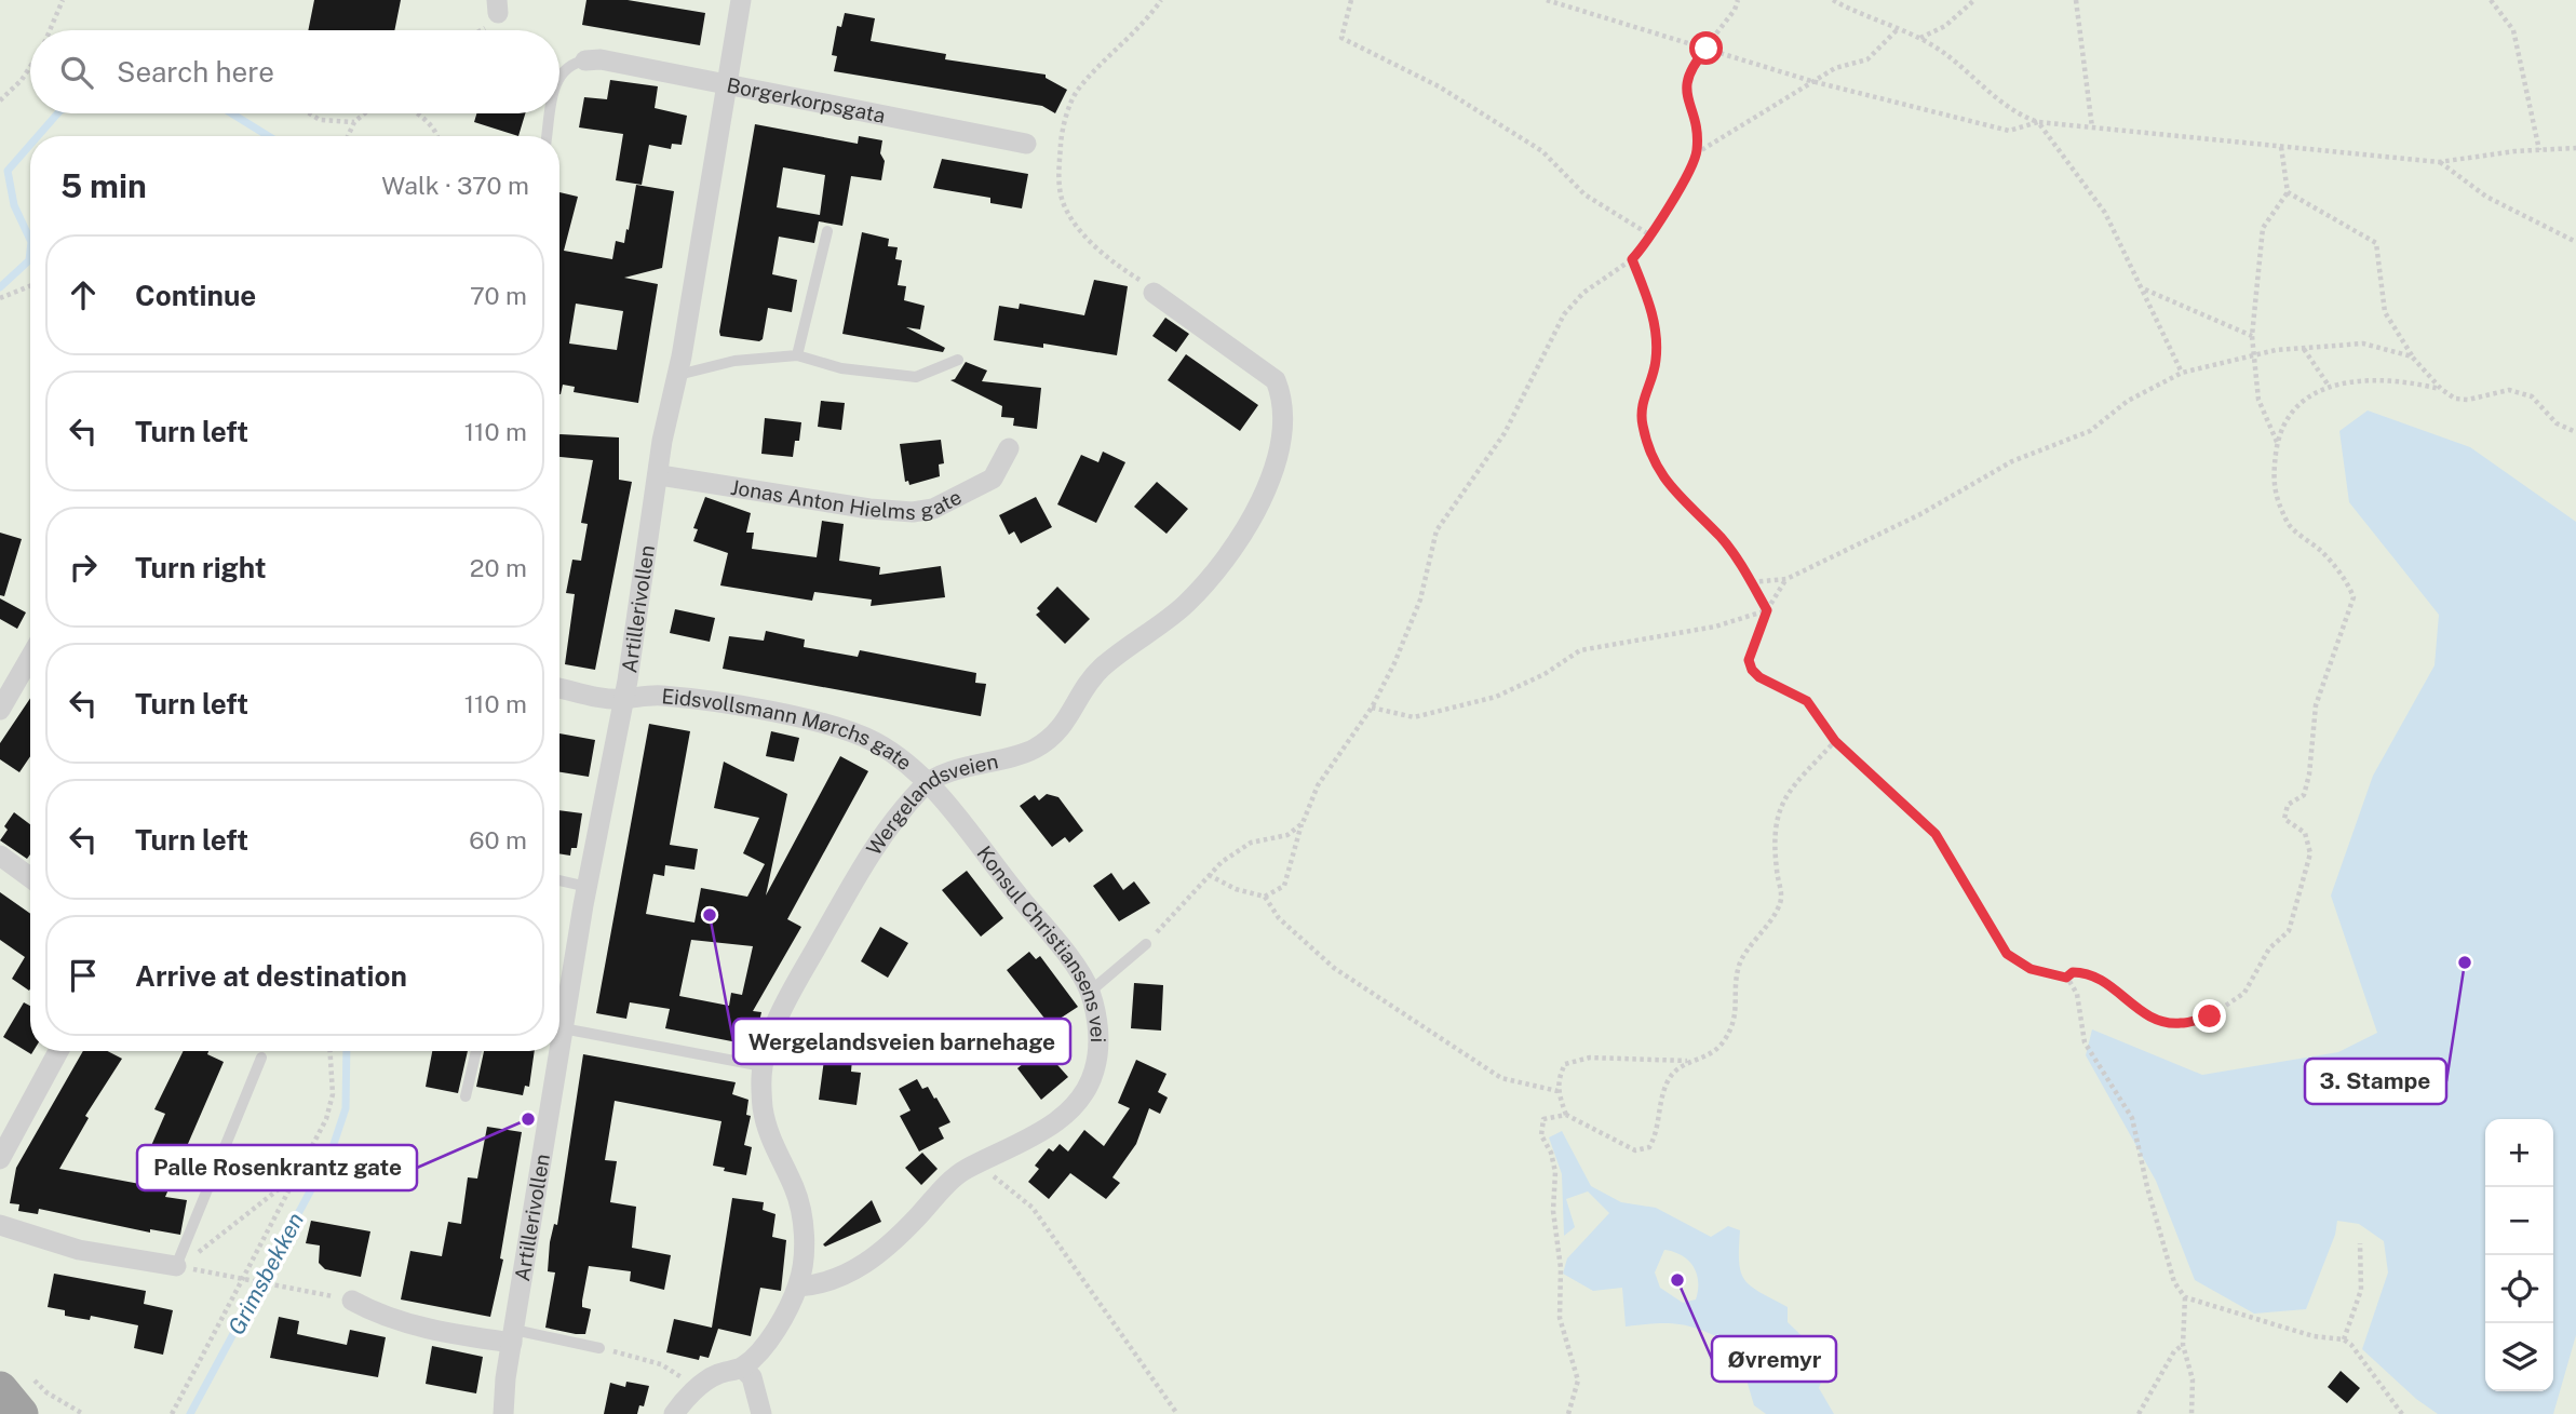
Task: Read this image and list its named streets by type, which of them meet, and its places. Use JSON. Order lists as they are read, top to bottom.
{
  "streets": {
    "street": [
      "Borgerkorpsgata",
      "Jonas Anton Hielms gate",
      "Artillerivollen",
      "Eidsvollsmann Mørchs gate",
      "Wergelandsveien",
      "Konsul Christiansens vei"
    ]
  },
  "crossings": [
    ["Borgerkorpsgata", "Artillerivollen"],
    ["Jonas Anton Hielms gate", "Artillerivollen"],
    ["Artillerivollen", "Eidsvollsmann Mørchs gate"],
    ["Eidsvollsmann Mørchs gate", "Wergelandsveien"],
    ["Eidsvollsmann Mørchs gate", "Konsul Christiansens vei"],
    ["Wergelandsveien", "Konsul Christiansens vei"]
  ],
  "water": ["Grimsbekken"],
  "places": [
    "Wergelandsveien barnehage",
    "3. Stampe",
    "Palle Rosenkrantz gate",
    "Øvremyr"
  ],
  "page": {
    "search": "Search here",
    "heading": ["5 min", "Walk · 370 m"],
    "list": [
      ["Continue", "70 m"],
      ["Turn left", "110 m"],
      ["Turn right", "20 m"],
      ["Turn left", "110 m"],
      ["Turn left", "60 m"],
      "Arrive at destination"
    ],
    "map_buttons": ["+", "−"]
  }
}
